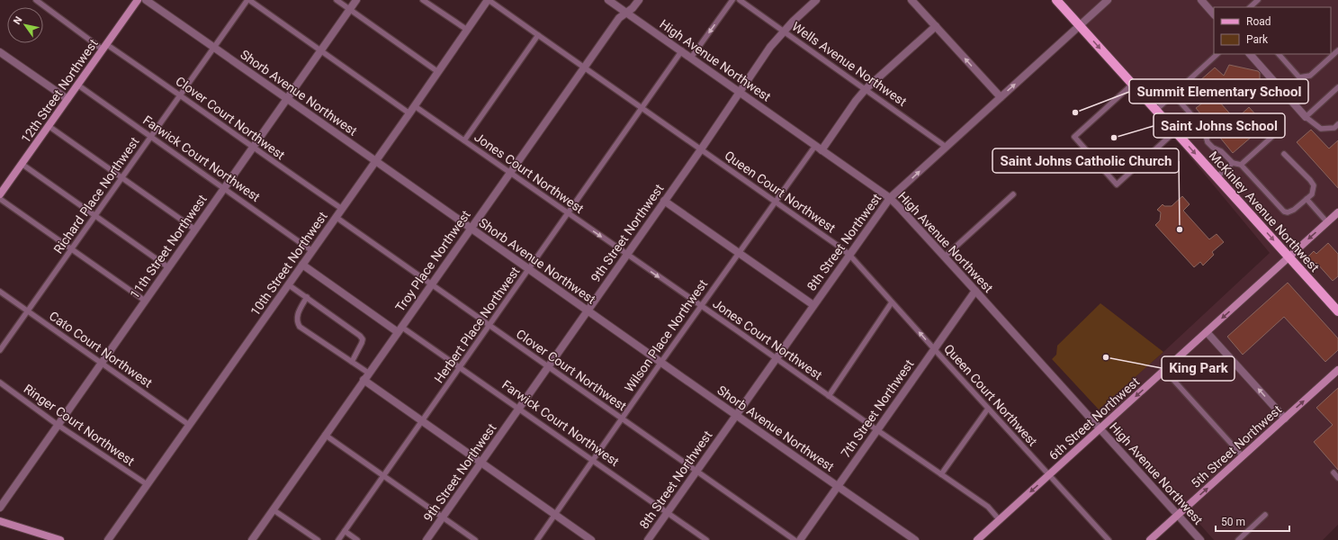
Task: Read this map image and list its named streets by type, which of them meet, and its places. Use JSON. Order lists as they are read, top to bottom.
{
  "streets": {
    "main road": [
      "12th Street Northwest",
      "McKinley Avenue Northwest",
      "6th Street Northwest",
      "5th Street Northwest"
    ],
    "street": [
      "High Avenue Northwest",
      "Shorb Avenue Northwest",
      "Farwick Court Northwest",
      "9th Street Northwest",
      "8th Street Northwest",
      "11th Street Northwest",
      "Troy Place Northwest",
      "10th Street Northwest",
      "7th Street Northwest"
    ],
    "lane": [
      "Wells Avenue Northwest",
      "Clover Court Northwest",
      "Jones Court Northwest",
      "Queen Court Northwest",
      "Richard Place Northwest",
      "Herbert Place Northwest",
      "Wilson Place Northwest",
      "Cato Court Northwest",
      "Ringer Court Northwest"
    ]
  },
  "crossings": [
    ["High Avenue Northwest", "9th Street Northwest"],
    ["High Avenue Northwest", "8th Street Northwest"],
    ["High Avenue Northwest", "Troy Place Northwest"],
    ["High Avenue Northwest", "Herbert Place Northwest"],
    ["High Avenue Northwest", "Wilson Place Northwest"],
    ["High Avenue Northwest", "7th Street Northwest"],
    ["High Avenue Northwest", "6th Street Northwest"],
    ["High Avenue Northwest", "5th Street Northwest"],
    ["Wells Avenue Northwest", "9th Street Northwest"],
    ["Wells Avenue Northwest", "8th Street Northwest"],
    ["12th Street Northwest", "Clover Court Northwest"],
    ["12th Street Northwest", "Farwick Court Northwest"],
    ["Shorb Avenue Northwest", "Richard Place Northwest"],
    ["Shorb Avenue Northwest", "9th Street Northwest"],
    ["Shorb Avenue Northwest", "8th Street Northwest"],
    ["Shorb Avenue Northwest", "11th Street Northwest"],
    ["Shorb Avenue Northwest", "Troy Place Northwest"],
    ["Shorb Avenue Northwest", "10th Street Northwest"],
    ["Shorb Avenue Northwest", "Herbert Place Northwest"],
    ["Shorb Avenue Northwest", "Wilson Place Northwest"],
    ["Shorb Avenue Northwest", "7th Street Northwest"],
    ["Clover Court Northwest", "Richard Place Northwest"],
    ["Clover Court Northwest", "9th Street Northwest"],
    ["Clover Court Northwest", "8th Street Northwest"],
    ["Clover Court Northwest", "11th Street Northwest"],
    ["Clover Court Northwest", "Troy Place Northwest"],
    ["Clover Court Northwest", "10th Street Northwest"],
    ["Clover Court Northwest", "Herbert Place Northwest"],
    ["Clover Court Northwest", "Wilson Place Northwest"],
    ["Farwick Court Northwest", "Richard Place Northwest"],
    ["Farwick Court Northwest", "9th Street Northwest"],
    ["Farwick Court Northwest", "8th Street Northwest"],
    ["Farwick Court Northwest", "11th Street Northwest"],
    ["Farwick Court Northwest", "Troy Place Northwest"],
    ["Farwick Court Northwest", "10th Street Northwest"],
    ["Farwick Court Northwest", "Herbert Place Northwest"],
    ["Farwick Court Northwest", "Wilson Place Northwest"],
    ["Jones Court Northwest", "9th Street Northwest"],
    ["Jones Court Northwest", "8th Street Northwest"],
    ["Jones Court Northwest", "Troy Place Northwest"],
    ["Jones Court Northwest", "10th Street Northwest"],
    ["Jones Court Northwest", "Herbert Place Northwest"],
    ["Jones Court Northwest", "Wilson Place Northwest"],
    ["Jones Court Northwest", "7th Street Northwest"],
    ["Jones Court Northwest", "6th Street Northwest"],
    ["Queen Court Northwest", "9th Street Northwest"],
    ["Queen Court Northwest", "8th Street Northwest"],
    ["Queen Court Northwest", "Troy Place Northwest"],
    ["Queen Court Northwest", "10th Street Northwest"],
    ["Queen Court Northwest", "Herbert Place Northwest"],
    ["Queen Court Northwest", "Wilson Place Northwest"],
    ["Queen Court Northwest", "7th Street Northwest"],
    ["Queen Court Northwest", "6th Street Northwest"],
    ["Richard Place Northwest", "Cato Court Northwest"],
    ["McKinley Avenue Northwest", "8th Street Northwest"],
    ["McKinley Avenue Northwest", "6th Street Northwest"],
    ["11th Street Northwest", "Cato Court Northwest"],
    ["11th Street Northwest", "Ringer Court Northwest"],
    ["10th Street Northwest", "Cato Court Northwest"],
    ["10th Street Northwest", "Ringer Court Northwest"]
  ],
  "one_way": ["McKinley Avenue Northwest", "6th Street Northwest", "5th Street Northwest"],
  "places": [
    "Summit Elementary School",
    "Saint Johns School",
    "Saint Johns Catholic Church",
    "King Park"
  ],
  "legend": ["Road", "Park"],
  "scale_bar": "50 m",
  "north": "top left"
}
